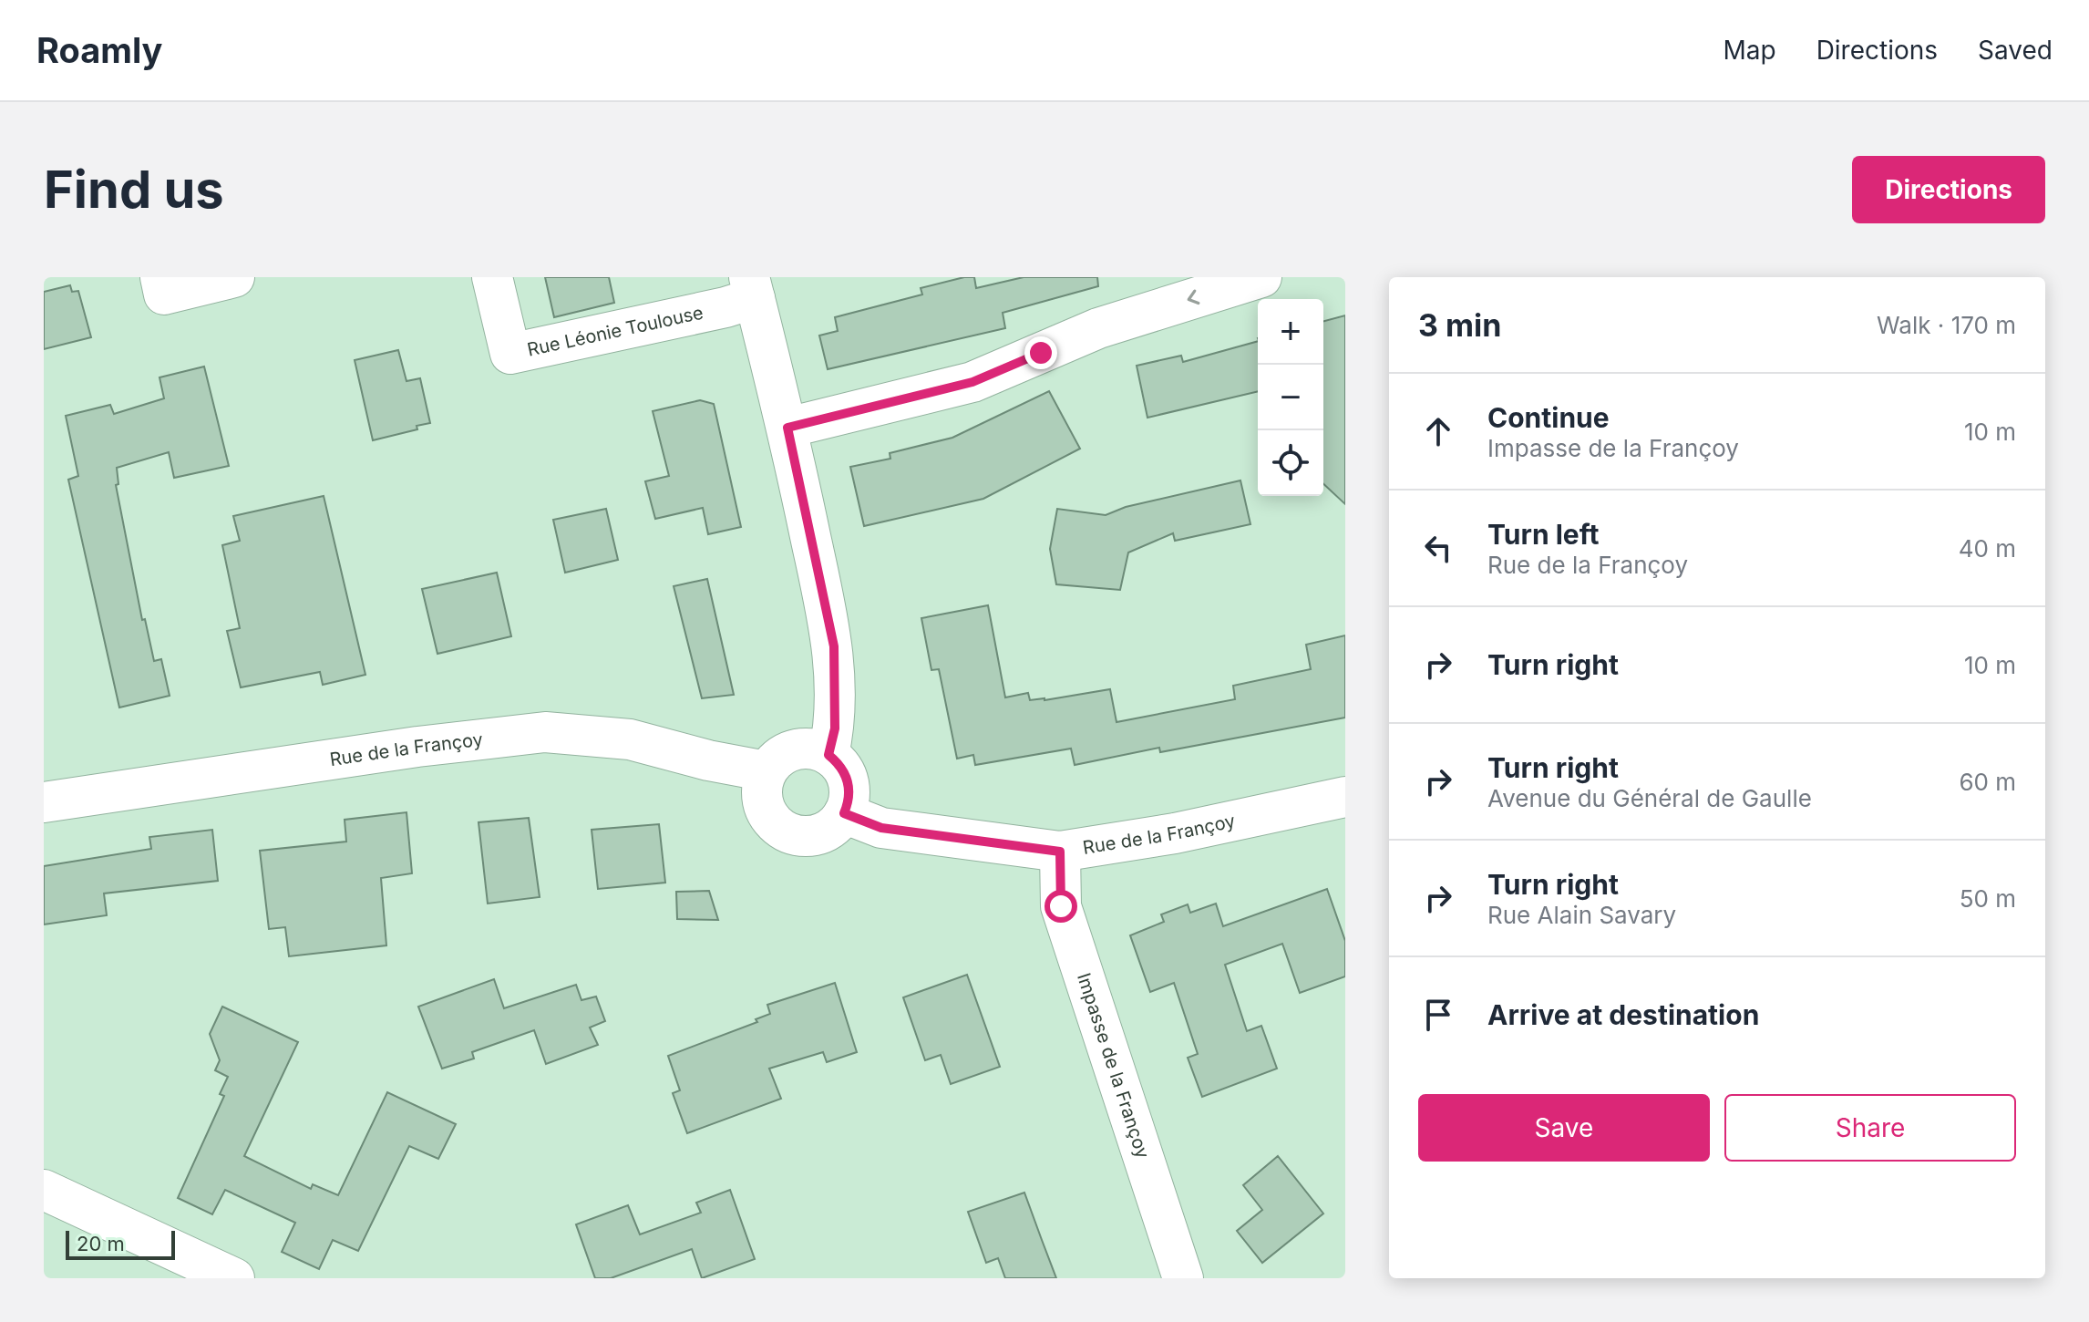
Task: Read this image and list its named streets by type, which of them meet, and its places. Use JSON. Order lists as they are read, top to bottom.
{
  "streets": {
    "street": ["Rue Léonie Toulouse", "Rue de la Françoy", "Impasse de la Françoy"]
  },
  "crossings": [
    ["Rue de la Françoy", "Impasse de la Françoy"]
  ],
  "scale_bar": "20 m",
  "page": {
    "header": "Roamly",
    "nav": ["Map", "Directions", "Saved"],
    "buttons": [
      "Directions",
      ["Save", "Share"]
    ],
    "title": "Find us",
    "heading": ["3 min", "Walk · 170 m"],
    "map_buttons": ["+", "−"],
    "list": [
      ["Continue", "Impasse de la Françoy", "10 m"],
      ["Turn left", "Rue de la Françoy", "40 m"],
      ["Turn right", "10 m"],
      ["Turn right", "Avenue du Général de Gaulle", "60 m"],
      ["Turn right", "Rue Alain Savary", "50 m"],
      "Arrive at destination"
    ],
    "scale": "20 m"
  }
}
